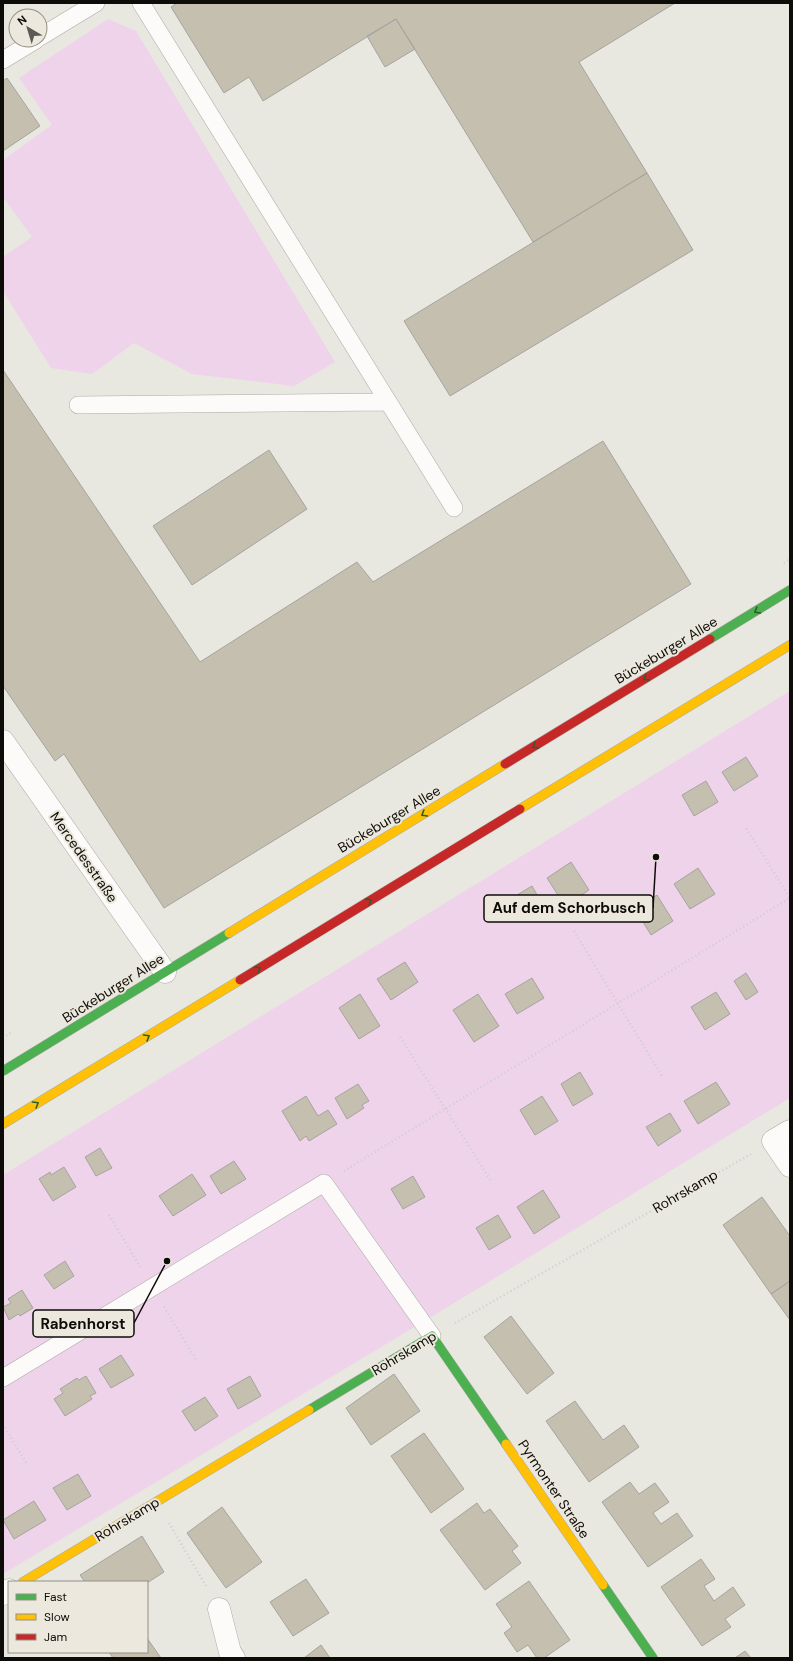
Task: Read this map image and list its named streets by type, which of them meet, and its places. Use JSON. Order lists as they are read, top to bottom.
{
  "streets": {
    "main road": ["Bückeburger Allee", "Rohrskamp", "Pyrmonter Straße"],
    "street": ["Mercedesstraße"]
  },
  "crossings": [
    ["Bückeburger Allee", "Mercedesstraße"],
    ["Rohrskamp", "Pyrmonter Straße"]
  ],
  "places": ["Auf dem Schorbusch", "Rabenhorst"],
  "legend": ["Fast", "Slow", "Jam"],
  "north": "top left"
}
